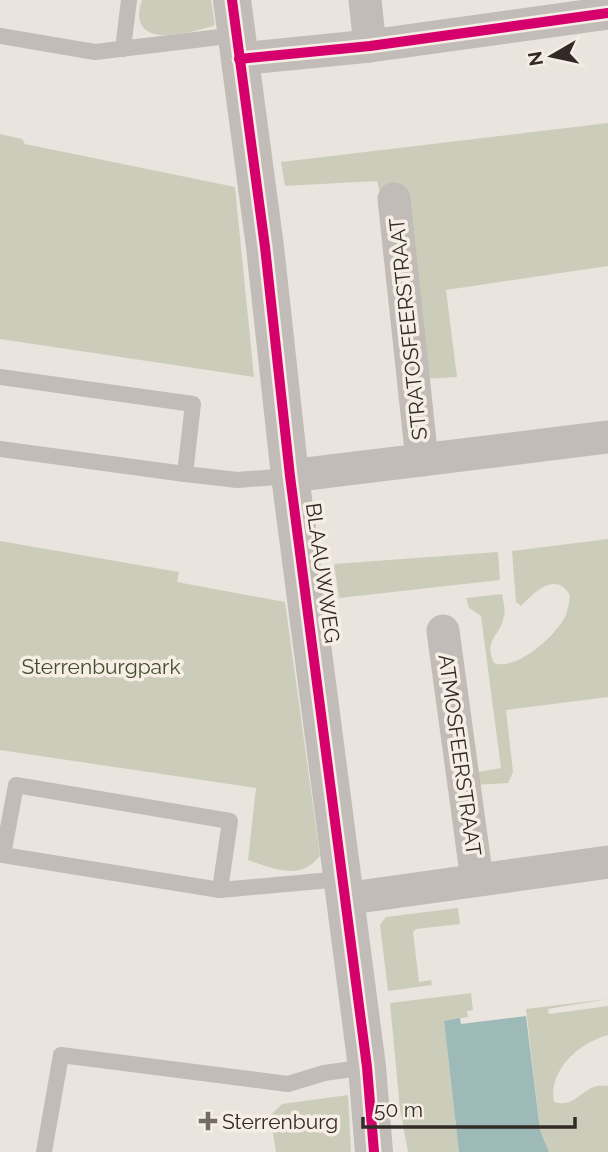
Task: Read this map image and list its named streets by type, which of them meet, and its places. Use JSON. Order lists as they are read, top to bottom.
{
  "streets": {
    "street": ["STRATOSFEERSTRAAT", "BLAAUWWEG", "ATMOSFEERSTRAAT"]
  },
  "crossings": [
    ["STRATOSFEERSTRAAT", "BLAAUWWEG"],
    ["BLAAUWWEG", "ATMOSFEERSTRAAT"]
  ],
  "parks": ["Sterrenburgpark"],
  "places": {
    "health": ["Sterrenburg"]
  },
  "scale_bar": "50 m",
  "north": "left"
}
